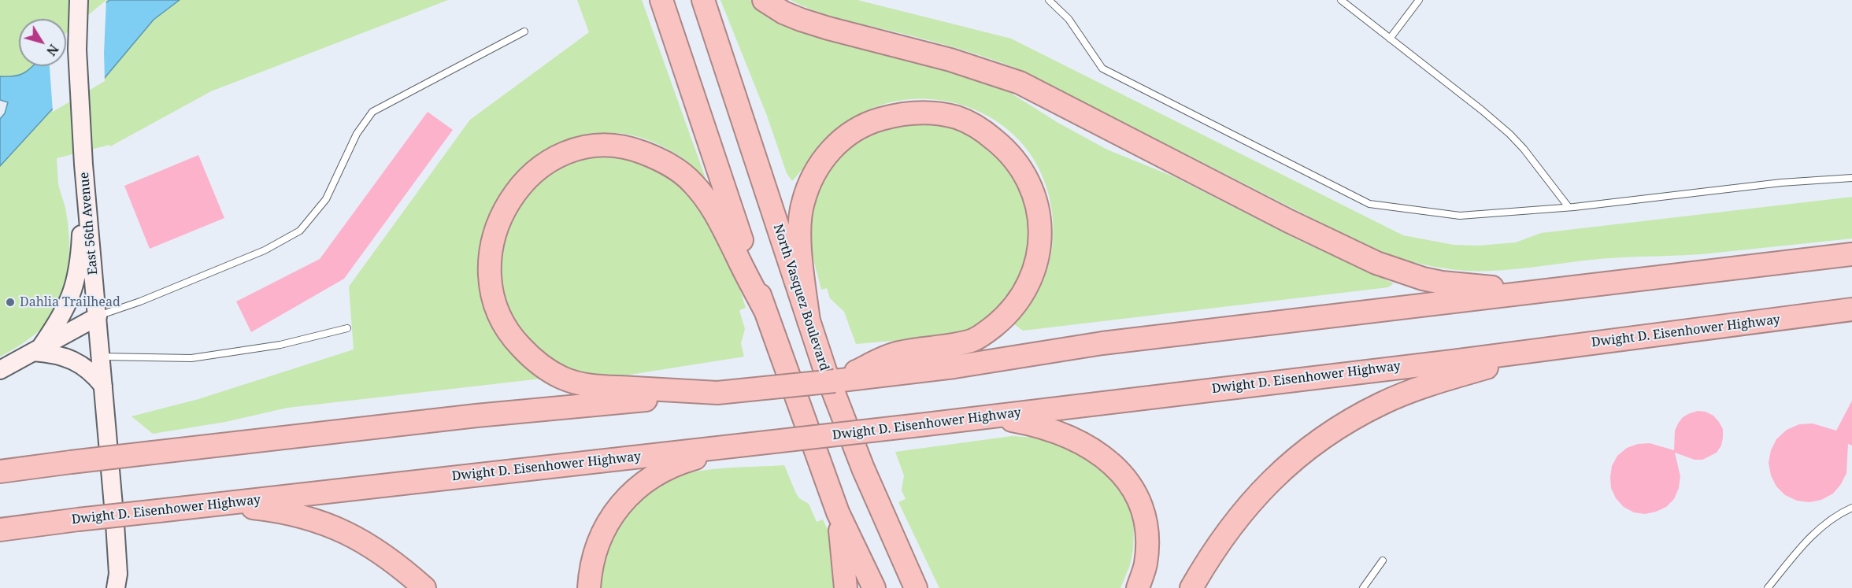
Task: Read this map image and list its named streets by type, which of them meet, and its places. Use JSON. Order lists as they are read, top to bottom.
{
  "streets": {
    "highway": ["North Vasquez Boulevard", "Dwight D. Eisenhower Highway"],
    "main road": ["East 56th Avenue"]
  },
  "places": ["Dahlia Trailhead"],
  "north": "bottom right"
}
